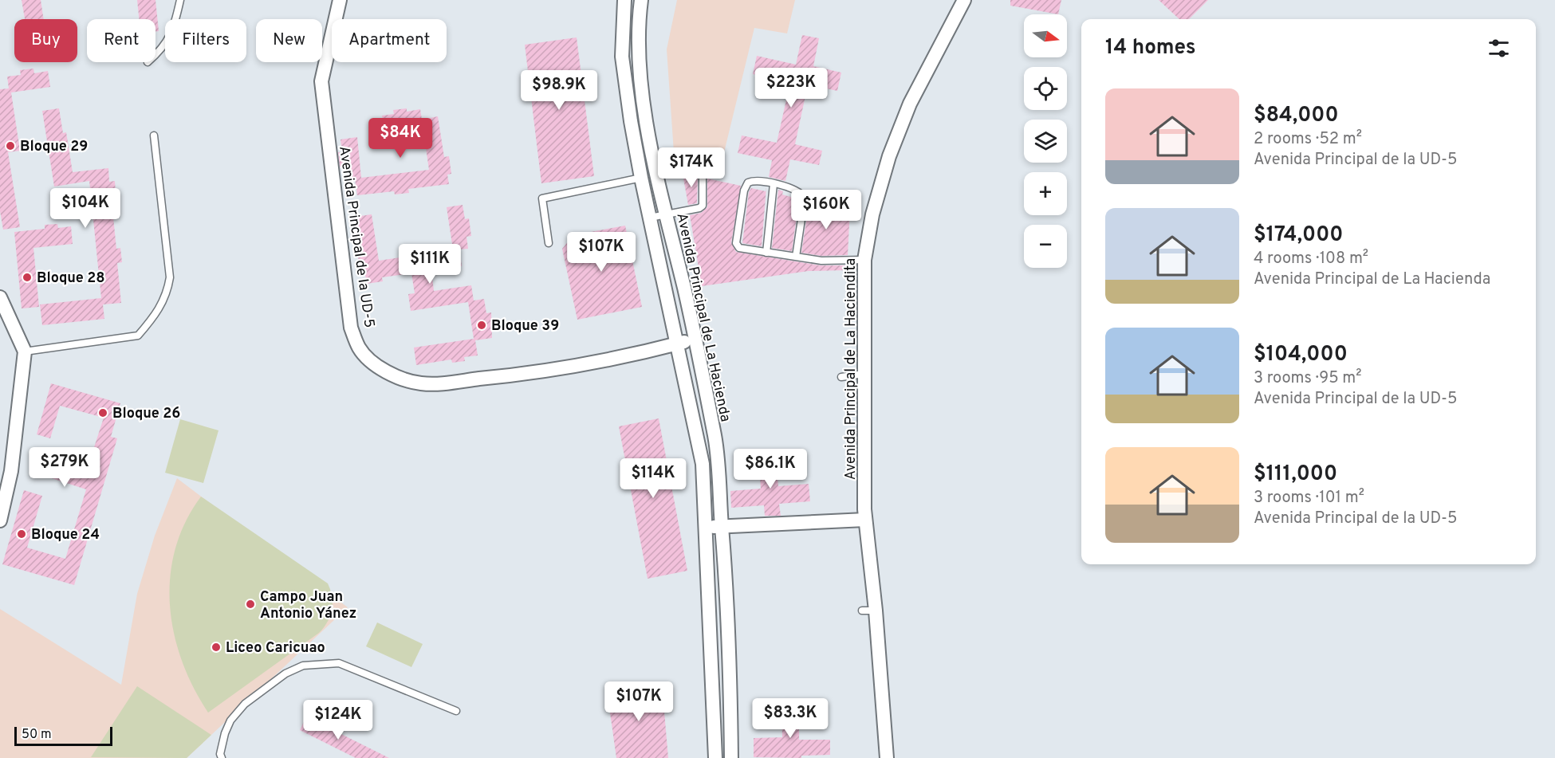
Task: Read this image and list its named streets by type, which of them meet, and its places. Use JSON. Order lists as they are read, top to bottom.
{
  "streets": {
    "street": ["Avenida Principal de la UD-5", "Avenida Principal de La Hacienda", "Avenida Principal de La Haciendita"]
  },
  "crossings": [
    ["Avenida Principal de la UD-5", "Avenida Principal de La Hacienda"]
  ],
  "places": [
    "Bloque 29",
    "Bloque 28",
    "Bloque 39",
    "Bloque 26",
    "Bloque 24",
    "Campo Juan Antonio Yánez",
    "Liceo Caricuao"
  ],
  "scale_bar": "50 m",
  "north": "right",
  "page": {
    "map_buttons": ["+", "−"],
    "chip": [
      "Buy",
      "Rent",
      "Filters",
      "New",
      "Apartment"
    ],
    "heading": "14 homes",
    "price": [
      "$223K",
      "$98.9K",
      "$84K",
      "$174K",
      "$104K",
      "$160K",
      "$107K",
      "$111K",
      "$279K",
      "$86.1K",
      "$114K",
      "$107K",
      "$83.3K",
      "$124K"
    ],
    "list": [
      {
        "name": "$84,000",
        "note": "2 rooms · 52 m² · Avenida Principal de la UD-5"
      },
      {
        "name": "$174,000",
        "note": "4 rooms · 108 m² · Avenida Principal de La Hacienda"
      },
      {
        "name": "$104,000",
        "note": "3 rooms · 95 m² · Avenida Principal de la UD-5"
      },
      {
        "name": "$111,000",
        "note": "3 rooms · 101 m² · Avenida Principal de la UD-5"
      }
    ],
    "scale": "50 m"
  }
}
